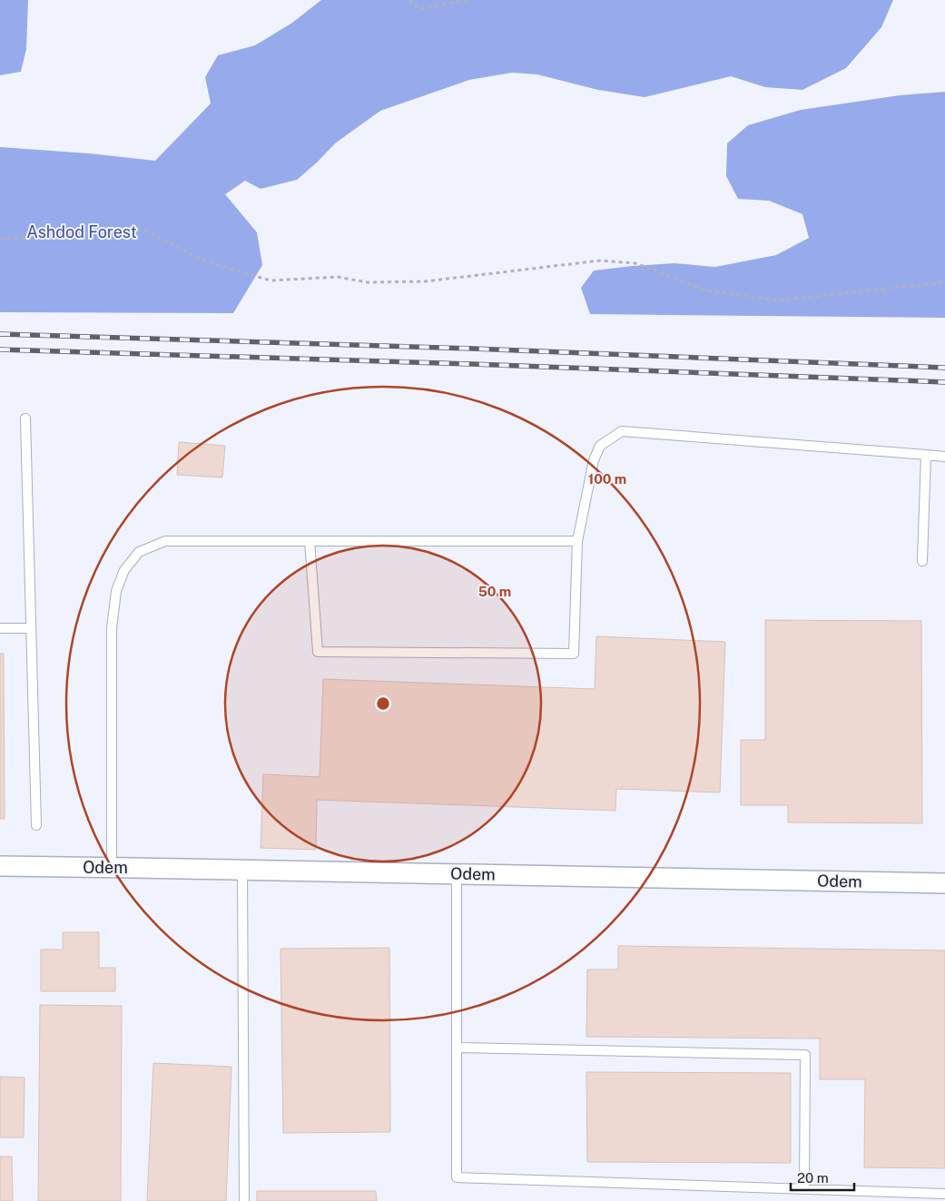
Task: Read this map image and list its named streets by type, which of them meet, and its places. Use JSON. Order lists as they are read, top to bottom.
{
  "streets": {
    "street": ["Odem"]
  },
  "parks": ["Ashdod Forest"],
  "scale_bar": "20 m",
  "rings": ["100 m", "50 m"]
}
